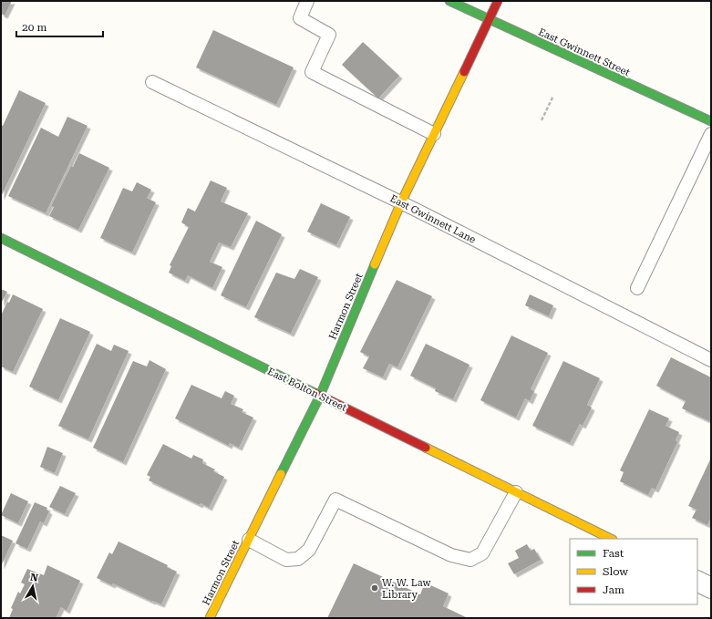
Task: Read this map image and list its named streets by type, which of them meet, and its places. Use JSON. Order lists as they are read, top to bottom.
{
  "streets": {
    "main road": ["East Gwinnett Street", "Harmon Street", "East Bolton Street"],
    "lane": ["East Gwinnett Lane"]
  },
  "crossings": [
    ["East Gwinnett Street", "Harmon Street"],
    ["East Gwinnett Lane", "Harmon Street"],
    ["Harmon Street", "East Bolton Street"]
  ],
  "places": ["W. W. Law Library"],
  "legend": ["Fast", "Slow", "Jam"],
  "scale_bar": "20 m",
  "north": "top"
}
